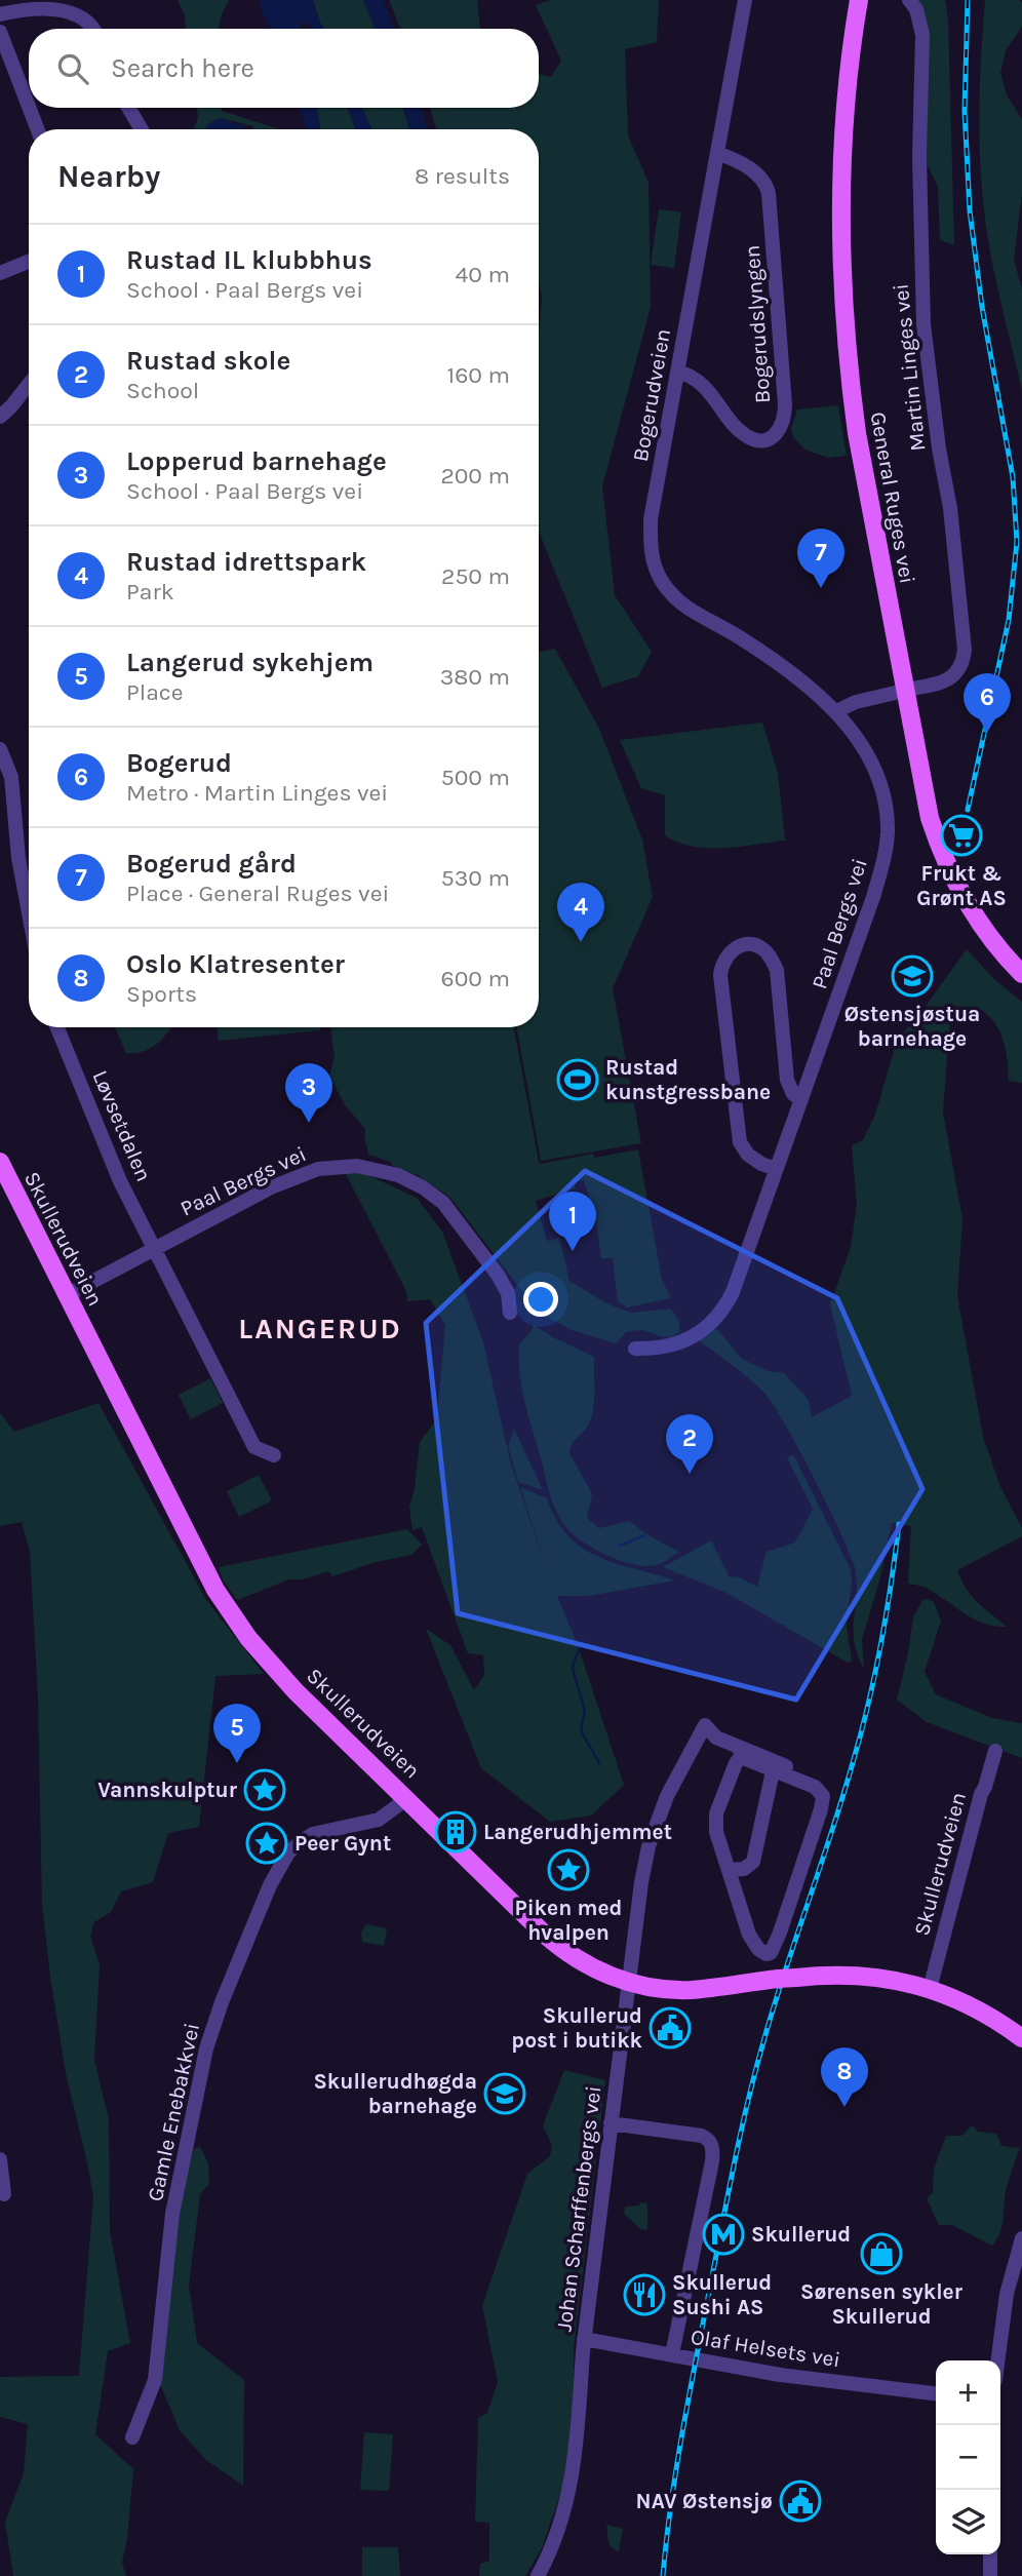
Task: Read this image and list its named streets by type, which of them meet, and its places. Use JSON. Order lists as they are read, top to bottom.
{
  "streets": {
    "main road": ["General Ruges vei", "Skullerudveien"],
    "street": [
      "Bogerudslyngen",
      "Martin Linges vei",
      "Bogerudveien",
      "Paal Bergs vei",
      "Løvsetdalen",
      "Gamle Enebakkvei",
      "Johan Scharffenbergs vei",
      "Olaf Helsets vei"
    ]
  },
  "crossings": [
    ["Bogerudslyngen", "Bogerudveien"],
    ["Martin Linges vei", "General Ruges vei"],
    ["Bogerudveien", "Paal Bergs vei"],
    ["Paal Bergs vei", "Løvsetdalen"],
    ["Paal Bergs vei", "Skullerudveien"],
    ["Skullerudveien", "Gamle Enebakkvei"],
    ["Skullerudveien", "Johan Scharffenbergs vei"],
    ["Johan Scharffenbergs vei", "Olaf Helsets vei"]
  ],
  "districts": ["LANGERUD"],
  "places": {
    "supermarket": ["Frukt & Grønt AS"],
    "school or university": ["Østensjøstua barnehage", "Skullerudhøgda barnehage"],
    "sports": ["Rustad kunstgressbane"],
    "place": ["Vannskulptur", "Peer Gynt", "Piken med hvalpen"],
    "building": ["Langerudhjemmet"],
    "public building": ["Skullerud post i butikk", "NAV Østensjø"],
    "metro station": ["Skullerud"],
    "shop": ["Sørensen sykler Skullerud"],
    "restaurant": ["Skullerud Sushi AS"]
  },
  "page": {
    "search": "Search here",
    "heading": ["Nearby", "8 results"],
    "list": [
      {
        "mark": "1",
        "name": "Rustad IL klubbhus",
        "note": "School · Paal Bergs vei",
        "value": "40 m"
      },
      {
        "mark": "2",
        "name": "Rustad skole",
        "note": "School",
        "value": "160 m"
      },
      {
        "mark": "3",
        "name": "Lopperud barnehage",
        "note": "School · Paal Bergs vei",
        "value": "200 m"
      },
      {
        "mark": "4",
        "name": "Rustad idrettspark",
        "note": "Park",
        "value": "250 m"
      },
      {
        "mark": "5",
        "name": "Langerud sykehjem",
        "note": "Place",
        "value": "380 m"
      },
      {
        "mark": "6",
        "name": "Bogerud",
        "note": "Metro · Martin Linges vei",
        "value": "500 m"
      },
      {
        "mark": "7",
        "name": "Bogerud gård",
        "note": "Place · General Ruges vei",
        "value": "530 m"
      },
      {
        "mark": "8",
        "name": "Oslo Klatresenter",
        "note": "Sports",
        "value": "600 m"
      }
    ],
    "pins": [
      "7",
      "6",
      "4",
      "3",
      "1",
      "2",
      "5",
      "8"
    ],
    "map_buttons": ["+", "−"]
  }
}
